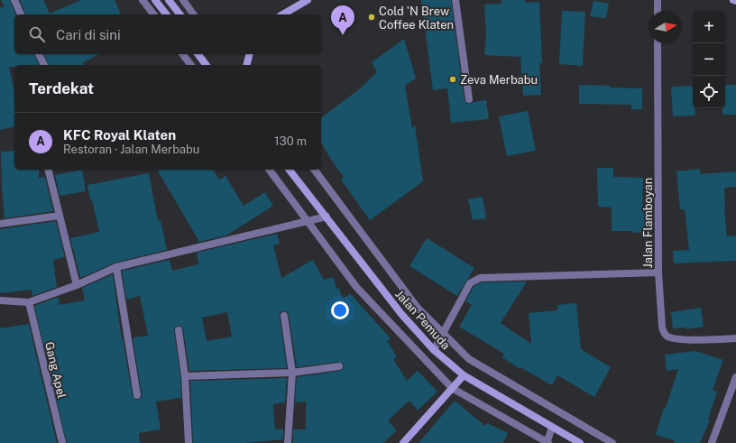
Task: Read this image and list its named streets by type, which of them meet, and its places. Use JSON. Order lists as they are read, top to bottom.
{
  "streets": {
    "main road": ["Jalan Pemuda"],
    "street": ["Jalan Flamboyan", "Gang Apel"]
  },
  "places": ["Cold 'N Brew Coffee Klaten", "Zeva Merbabu"],
  "north": "right",
  "page": {
    "pins": "A",
    "map_buttons": ["+", "−"],
    "search": "Cari di sini",
    "heading": "Terdekat",
    "list": [
      {
        "mark": "A",
        "name": "KFC Royal Klaten",
        "note": "Restoran · Jalan Merbabu",
        "value": "130 m"
      }
    ]
  }
}
